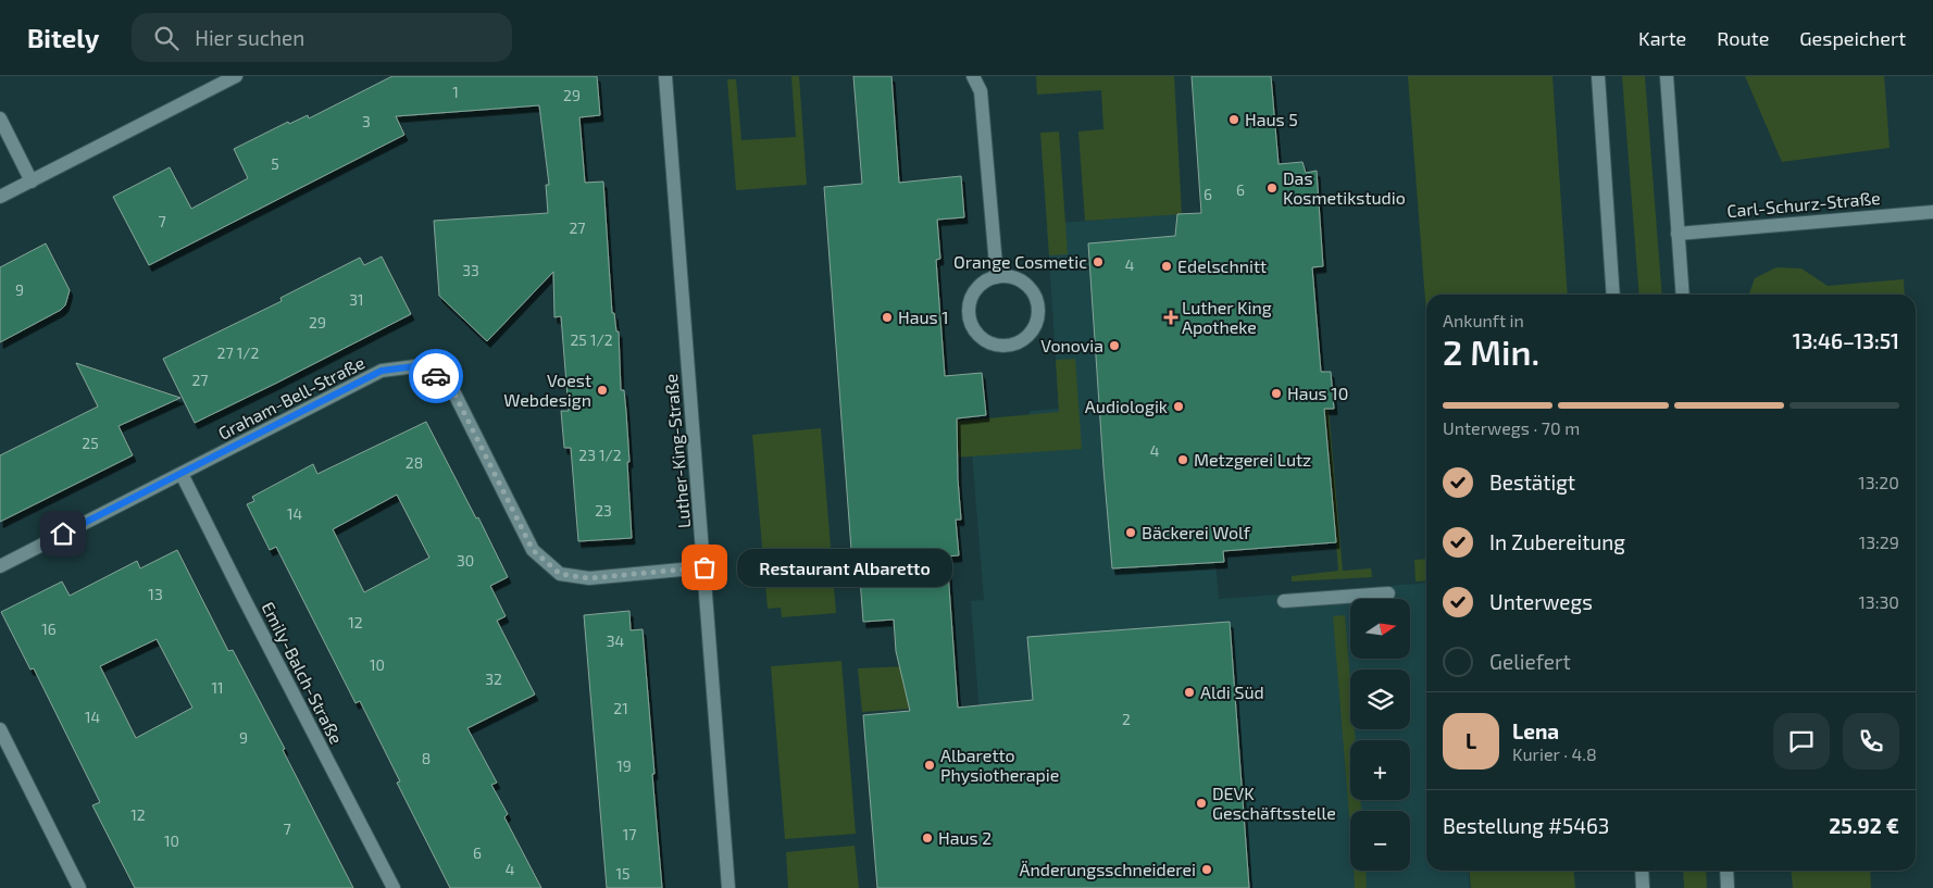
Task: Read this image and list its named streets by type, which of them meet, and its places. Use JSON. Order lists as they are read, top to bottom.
{
  "streets": {
    "street": [
      "Carl-Schurz-Straße",
      "Graham-Bell-Straße",
      "Luther-King-Straße",
      "Emily-Balch-Straße"
    ]
  },
  "crossings": [
    ["Graham-Bell-Straße", "Luther-King-Straße"],
    ["Graham-Bell-Straße", "Emily-Balch-Straße"]
  ],
  "places": {
    "other": [
      "Haus 5",
      "Das Kosmetikstudio",
      "Orange Cosmetic",
      "Edelschnitt",
      "Haus 1",
      "Vonovia",
      "Voest Webdesign",
      "Haus 10",
      "Audiologik",
      "Metzgerei Lutz",
      "Bäckerei Wolf",
      "Restaurant Albaretto",
      "Aldi Süd",
      "Albaretto Physiotherapie",
      "DEVK Geschäftsstelle",
      "Haus 2",
      "Änderungsschneiderei"
    ],
    "health": ["Luther King Apotheke"]
  },
  "house_numbers": [
    "1",
    "29",
    "3",
    "5",
    "6",
    "6",
    "7",
    "27",
    "4",
    "33",
    "9",
    "31",
    "29",
    "25 1/2",
    "27 1/2",
    "27",
    "25",
    "4",
    "23 1/2",
    "28",
    "23",
    "14",
    "30",
    "13",
    "12",
    "16",
    "34",
    "10",
    "32",
    "11",
    "21",
    "14",
    "2",
    "9",
    "8",
    "19",
    "12",
    "7",
    "17",
    "10",
    "6",
    "4",
    "15"
  ],
  "north": "right",
  "page": {
    "header": "Bitely",
    "search": "Hier suchen",
    "nav": ["Karte", "Route", "Gespeichert"],
    "heading": ["2 Min.", "Ankunft in", "13:46–13:51"],
    "panel": [
      "Lena",
      "Kurier · 4.8",
      "Bestellung #5463",
      "25.92 €"
    ],
    "bar": "Unterwegs · 70 m",
    "list": [
      ["Bestätigt", "13:20"],
      ["In Zubereitung", "13:29"],
      ["Unterwegs", "13:30"],
      "Geliefert"
    ],
    "bubble": "Restaurant Albaretto",
    "map_buttons": ["+", "−"],
    "round": "L"
  }
}
